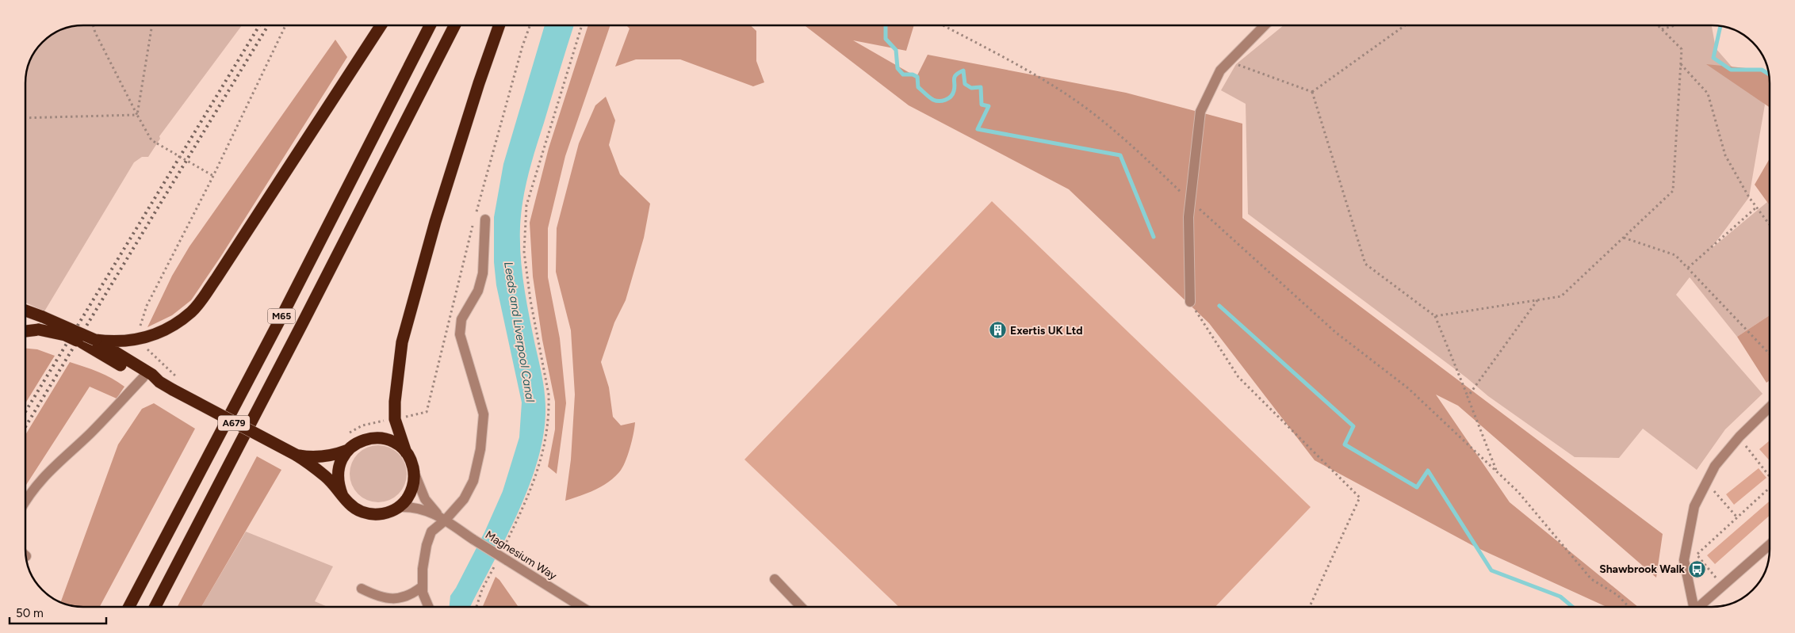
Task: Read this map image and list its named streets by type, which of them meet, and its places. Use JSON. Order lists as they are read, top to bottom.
{
  "streets": {
    "highway": ["M65", "A679"],
    "street": ["Magnesium Way"]
  },
  "crossings": [
    ["A679", "Magnesium Way"]
  ],
  "water": ["Leeds and Liverpool Canal"],
  "places": {
    "building": ["Exertis UK Ltd"],
    "bus stop": ["Shawbrook Walk"]
  },
  "scale_bar": "50 m"
}
